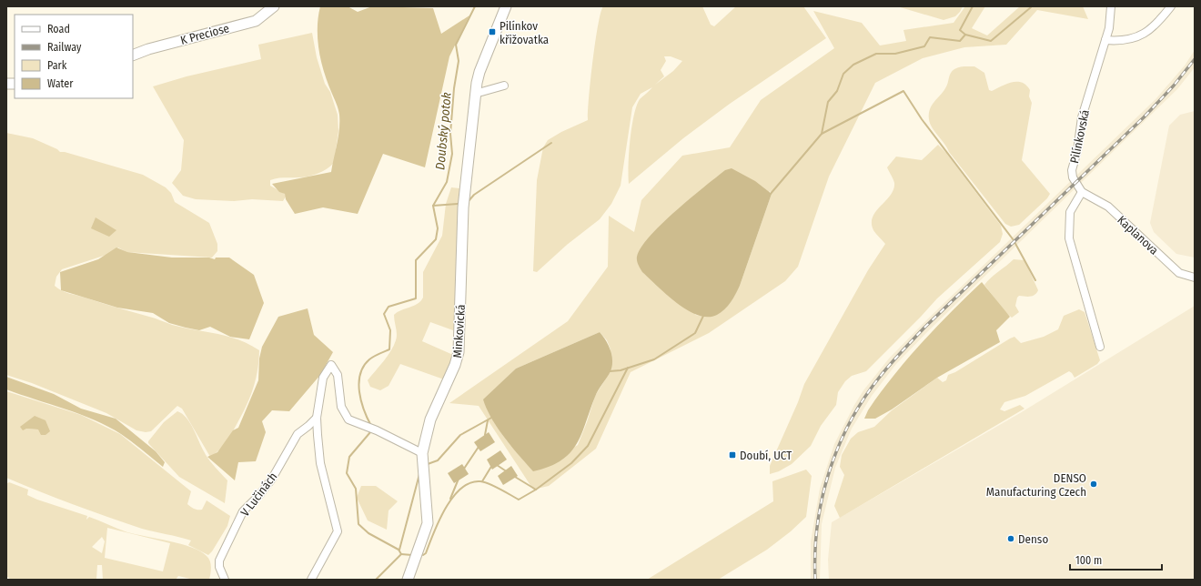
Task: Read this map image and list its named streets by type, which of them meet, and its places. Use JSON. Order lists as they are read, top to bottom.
{
  "streets": {
    "street": [
      "K Preciose",
      "Pilínkovská",
      "Kaplanova",
      "Minkovická",
      "V Lučinách"
    ]
  },
  "crossings": [
    ["Pilínkovská", "Kaplanova"]
  ],
  "water": ["Doubský potok"],
  "places": {
    "transit": ["Pilínkov křižovatka", "Doubí, UCT"],
    "other": ["DENSO Manufacturing Czech", "Denso"]
  },
  "legend": [
    "Road",
    "Railway",
    "Park",
    "Water"
  ],
  "scale_bar": "100 m"
}
